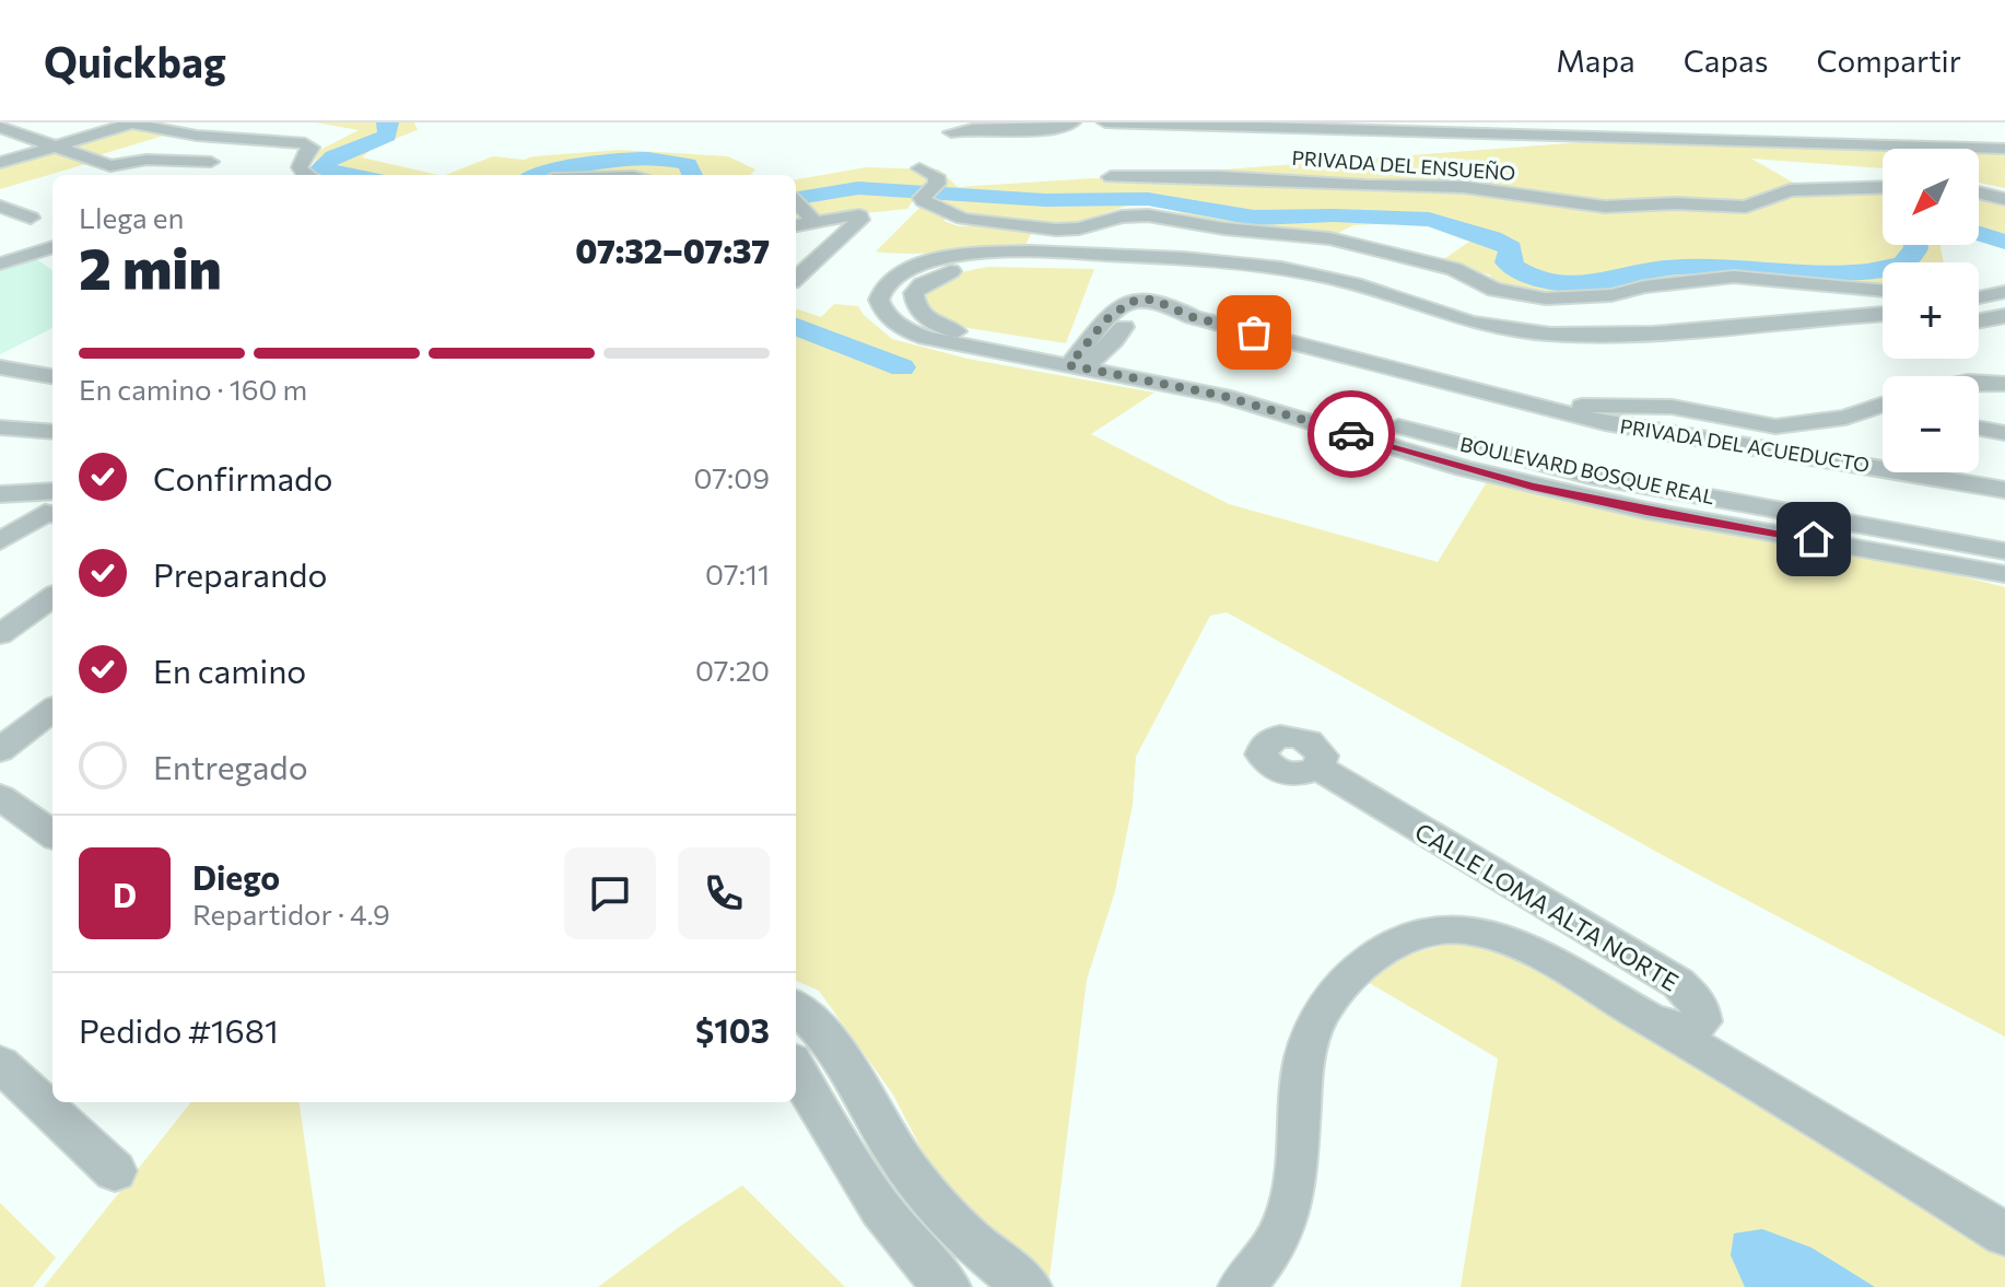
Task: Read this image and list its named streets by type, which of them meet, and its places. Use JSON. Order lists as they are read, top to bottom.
{
  "streets": {
    "street": [
      "PRIVADA DEL ENSUEÑO",
      "PRIVADA DEL ACUEDUCTO",
      "BOULEVARD BOSQUE REAL",
      "CALLE LOMA ALTA NORTE"
    ]
  },
  "crossings": [
    ["PRIVADA DEL ACUEDUCTO", "BOULEVARD BOSQUE REAL"]
  ],
  "north": "bottom left",
  "page": {
    "header": "Quickbag",
    "nav": ["Mapa", "Capas", "Compartir"],
    "map_buttons": ["+", "−"],
    "heading": ["2 min", "Llega en", "07:32–07:37"],
    "panel": [
      "Diego",
      "Repartidor · 4.9",
      "Pedido #1681",
      "$103"
    ],
    "bar": "En camino · 160 m",
    "list": [
      ["Confirmado", "07:09"],
      ["Preparando", "07:11"],
      ["En camino", "07:20"],
      "Entregado"
    ],
    "round": "D"
  }
}
